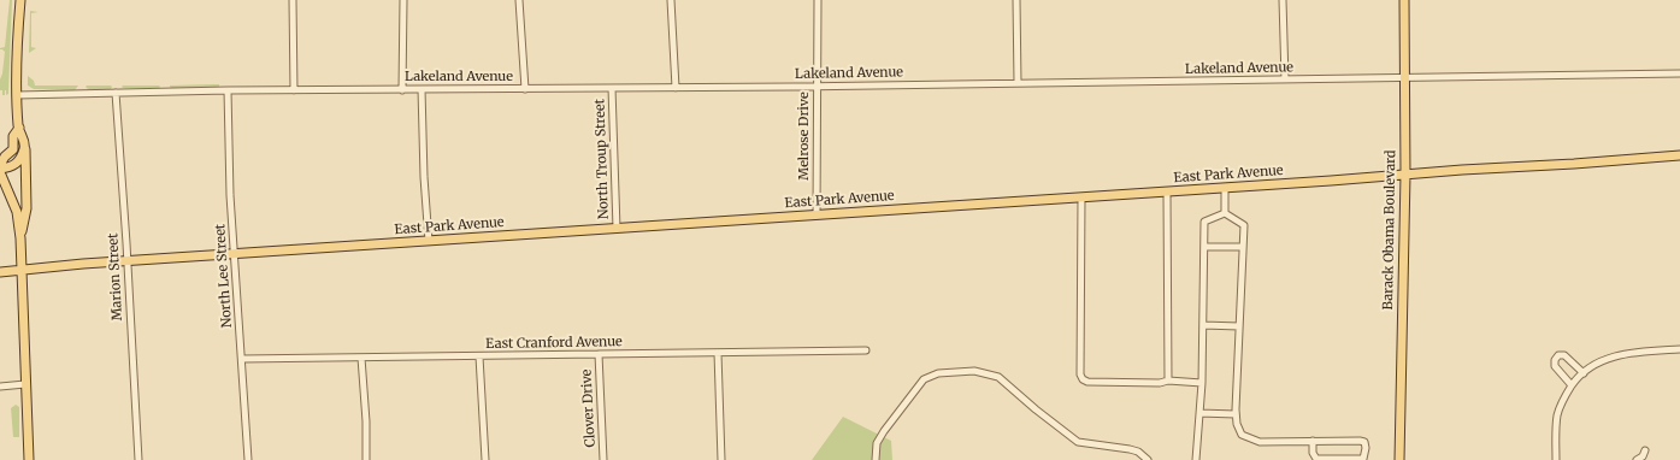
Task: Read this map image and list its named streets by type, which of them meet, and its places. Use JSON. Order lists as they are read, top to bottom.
{
  "streets": {
    "main road": ["East Park Avenue", "Barack Obama Boulevard"],
    "street": [
      "Lakeland Avenue",
      "Melrose Drive",
      "North Troup Street",
      "North Lee Street",
      "Marion Street",
      "East Cranford Avenue",
      "Clover Drive"
    ]
  },
  "crossings": [
    ["Lakeland Avenue", "Melrose Drive"],
    ["Lakeland Avenue", "North Troup Street"],
    ["Lakeland Avenue", "Barack Obama Boulevard"],
    ["Lakeland Avenue", "North Lee Street"],
    ["Lakeland Avenue", "Marion Street"],
    ["Melrose Drive", "East Park Avenue"],
    ["North Troup Street", "East Park Avenue"],
    ["East Park Avenue", "Barack Obama Boulevard"],
    ["East Park Avenue", "North Lee Street"],
    ["East Park Avenue", "Marion Street"],
    ["North Lee Street", "East Cranford Avenue"],
    ["East Cranford Avenue", "Clover Drive"]
  ]
}
